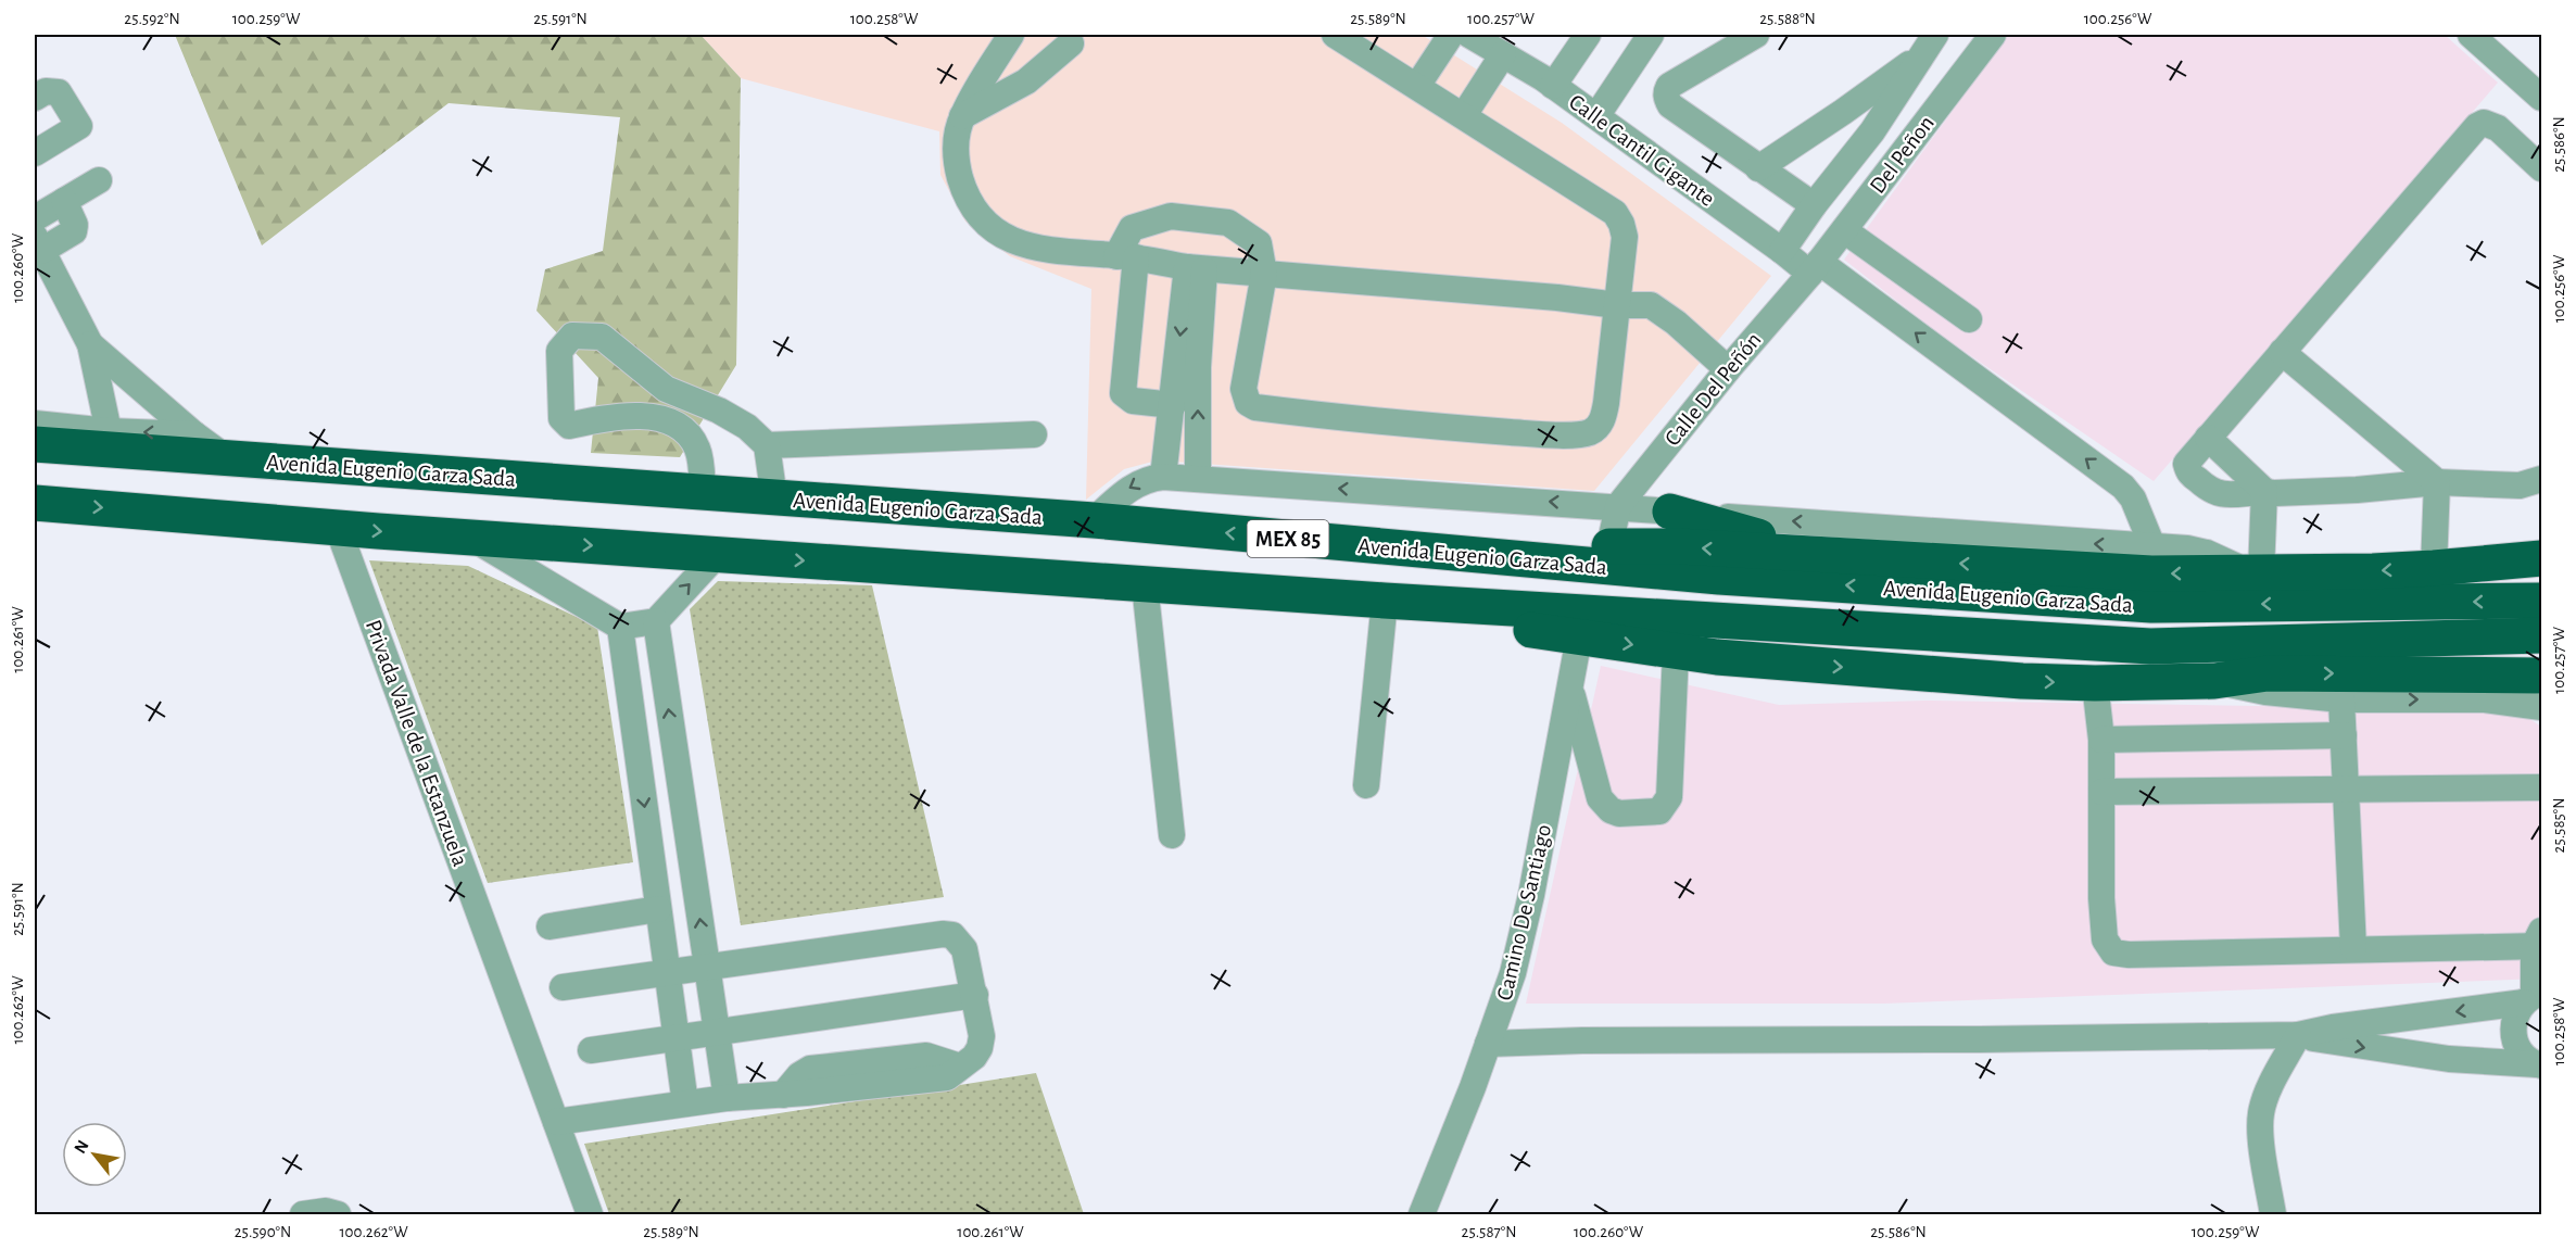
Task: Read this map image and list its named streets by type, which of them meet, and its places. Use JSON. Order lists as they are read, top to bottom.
{
  "streets": {
    "highway": ["Avenida Eugenio Garza Sada", "MEX 85"],
    "street": [
      "Calle Cantil Gigante",
      "Del Peñon",
      "Calle Del Peñón",
      "Privada Valle de la Estanzuela",
      "Camino De Santiago"
    ]
  },
  "crossings": [
    ["Calle Cantil Gigante", "Del Peñon"],
    ["Calle Cantil Gigante", "Calle Del Peñón"],
    ["Del Peñon", "Calle Del Peñón"],
    ["Avenida Eugenio Garza Sada", "Privada Valle de la Estanzuela"]
  ],
  "north": "top left",
  "coordinates": [
    "25.592°N",
    "100.259°W",
    "25.591°N",
    "100.258°W",
    "25.589°N",
    "100.257°W",
    "25.588°N",
    "100.256°W",
    "25.586°N",
    "100.260°W",
    "100.261°W",
    "25.585°N",
    "100.262°W",
    "25.590°N",
    "25.587°N"
  ]
}
